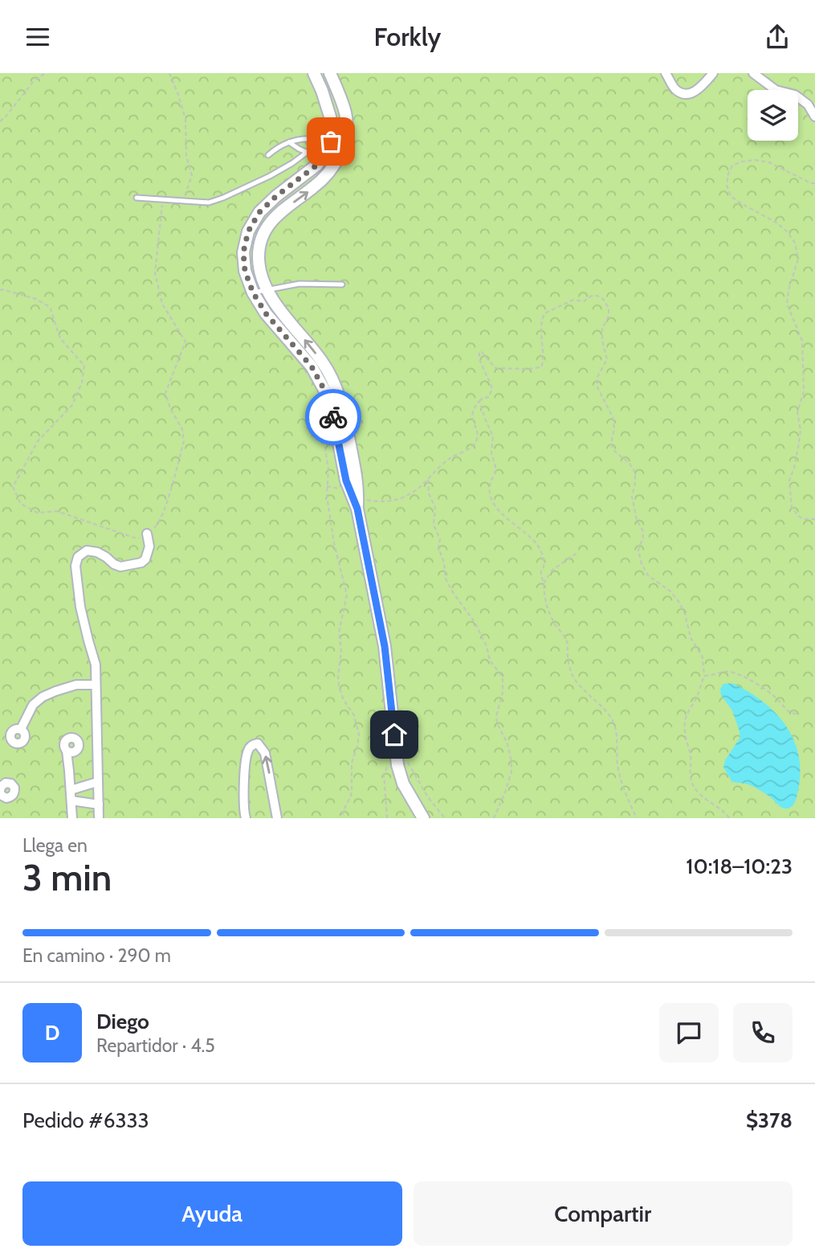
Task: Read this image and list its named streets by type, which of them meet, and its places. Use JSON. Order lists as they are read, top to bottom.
{
  "page": {
    "header": "Forkly",
    "heading": ["3 min", "Llega en", "10:18–10:23"],
    "panel": [
      "Diego",
      "Repartidor · 4.5",
      "Pedido #6333",
      "$378"
    ],
    "bar": "En camino · 290 m",
    "round": "D",
    "buttons": ["Ayuda", "Compartir"]
  }
}
